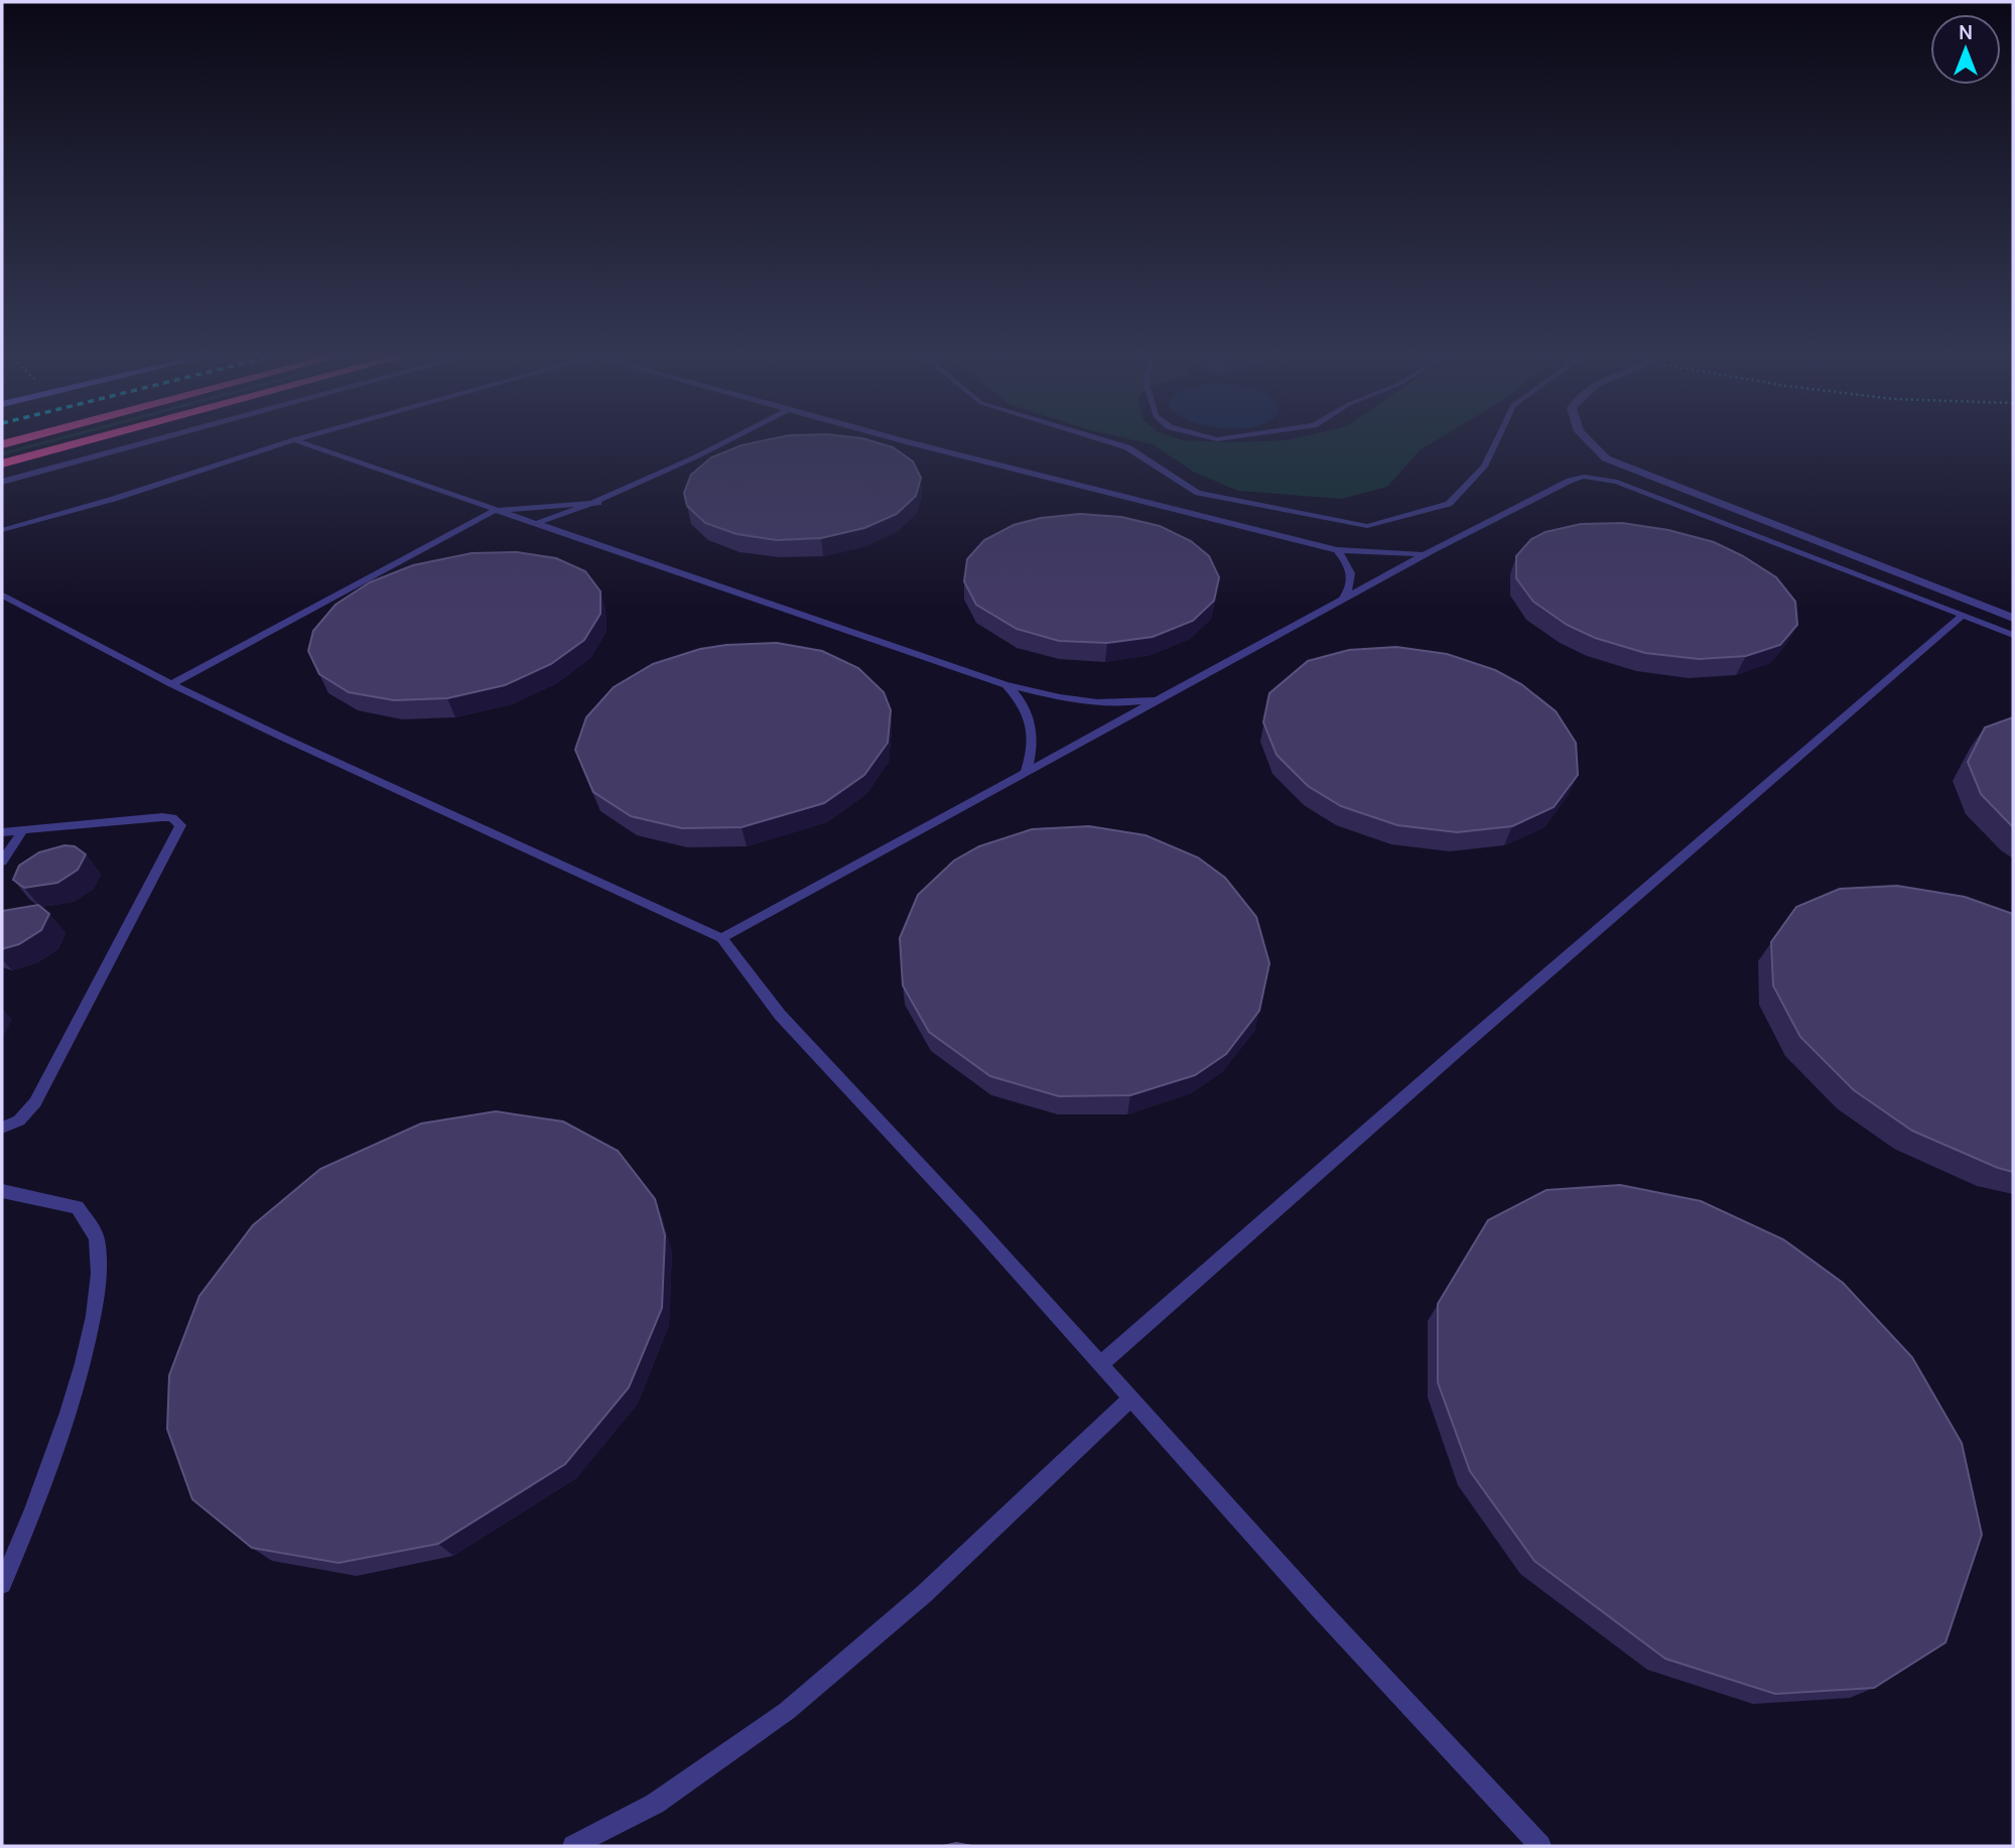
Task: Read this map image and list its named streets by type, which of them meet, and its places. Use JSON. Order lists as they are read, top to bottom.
{
  "north": "top"
}
